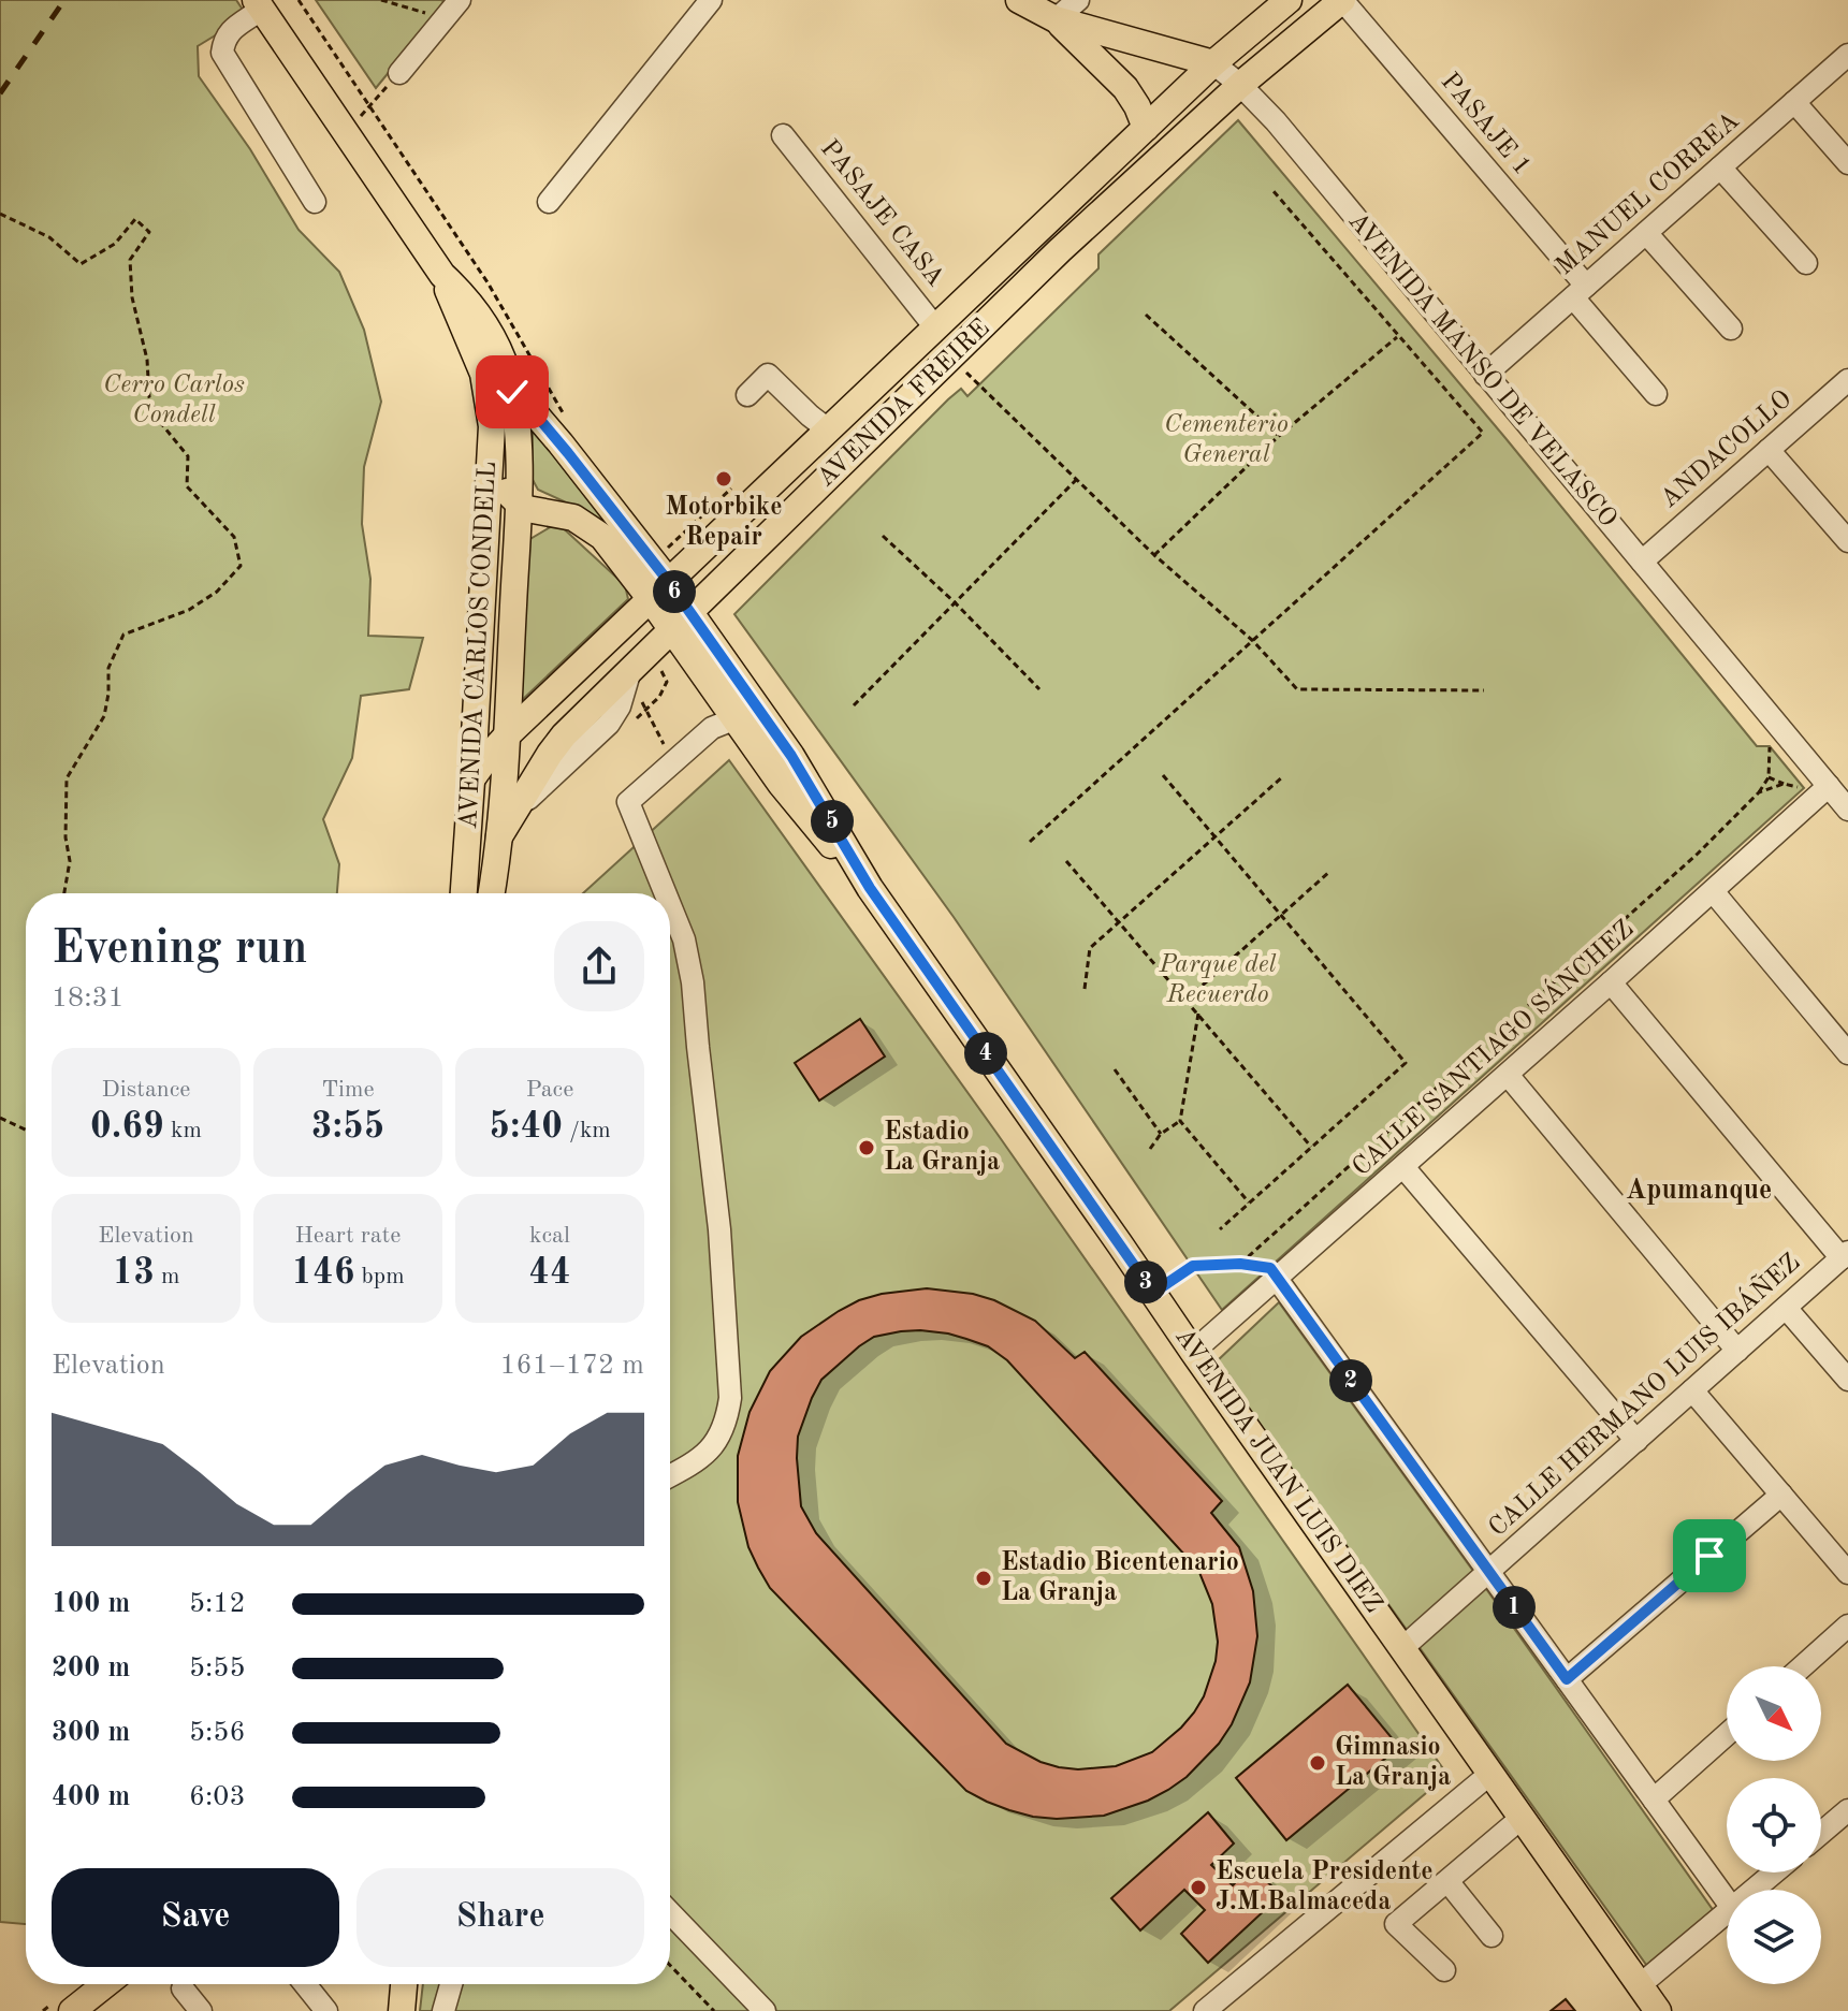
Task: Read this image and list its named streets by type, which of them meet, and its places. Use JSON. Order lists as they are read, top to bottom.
{
  "streets": {
    "main road": [
      "AVENIDA MANSO DE VELASCO",
      "AVENIDA FREIRE",
      "AVENIDA CARLOS CONDELL",
      "AVENIDA JUAN LUIS DIEZ"
    ],
    "street": [
      "PASAJE 1",
      "MANUEL CORREA",
      "PASAJE CASA",
      "ANDACOLLO",
      "CALLE SANTIAGO SÁNCHEZ",
      "CALLE HERMANO LUIS IBÁÑEZ"
    ]
  },
  "crossings": [
    ["PASAJE 1", "MANUEL CORREA"],
    ["PASAJE 1", "AVENIDA FREIRE"],
    ["MANUEL CORREA", "AVENIDA MANSO DE VELASCO"],
    ["PASAJE CASA", "AVENIDA FREIRE"],
    ["AVENIDA MANSO DE VELASCO", "AVENIDA FREIRE"],
    ["AVENIDA MANSO DE VELASCO", "ANDACOLLO"],
    ["AVENIDA MANSO DE VELASCO", "CALLE SANTIAGO SÁNCHEZ"],
    ["AVENIDA FREIRE", "AVENIDA CARLOS CONDELL"],
    ["AVENIDA FREIRE", "AVENIDA JUAN LUIS DIEZ"],
    ["AVENIDA CARLOS CONDELL", "AVENIDA JUAN LUIS DIEZ"],
    ["CALLE SANTIAGO SÁNCHEZ", "AVENIDA JUAN LUIS DIEZ"],
    ["CALLE HERMANO LUIS IBÁÑEZ", "AVENIDA JUAN LUIS DIEZ"]
  ],
  "districts": ["Apumanque"],
  "parks": ["Cerro Carlos Condell", "Cementerio General", "Parque del Recuerdo"],
  "places": [
    "Motorbike Repair",
    "Estadio La Granja",
    "Estadio Bicentenario La Granja",
    "Gimnasio La Granja",
    "Escuela Presidente J.M.Balmaceda"
  ],
  "north": "bottom right",
  "page": {
    "pins": [
      "6",
      "5",
      "4",
      "3",
      "2",
      "1"
    ],
    "heading": ["Evening run", "18:31"],
    "stats": [
      ["Distance", "0.69 km"],
      ["Time", "3:55"],
      ["Pace", "5:40 /km"],
      ["Elevation", "13 m"],
      ["Heart rate", "146 bpm"],
      ["kcal", "44"]
    ],
    "chart": ["Elevation", "161–172 m"],
    "list": [
      {
        "name": "100 m",
        "note": "5:12"
      },
      {
        "name": "200 m",
        "note": "5:55"
      },
      {
        "name": "300 m",
        "note": "5:56"
      },
      {
        "name": "400 m",
        "note": "6:03"
      }
    ],
    "buttons": ["Save", "Share"]
  }
}
